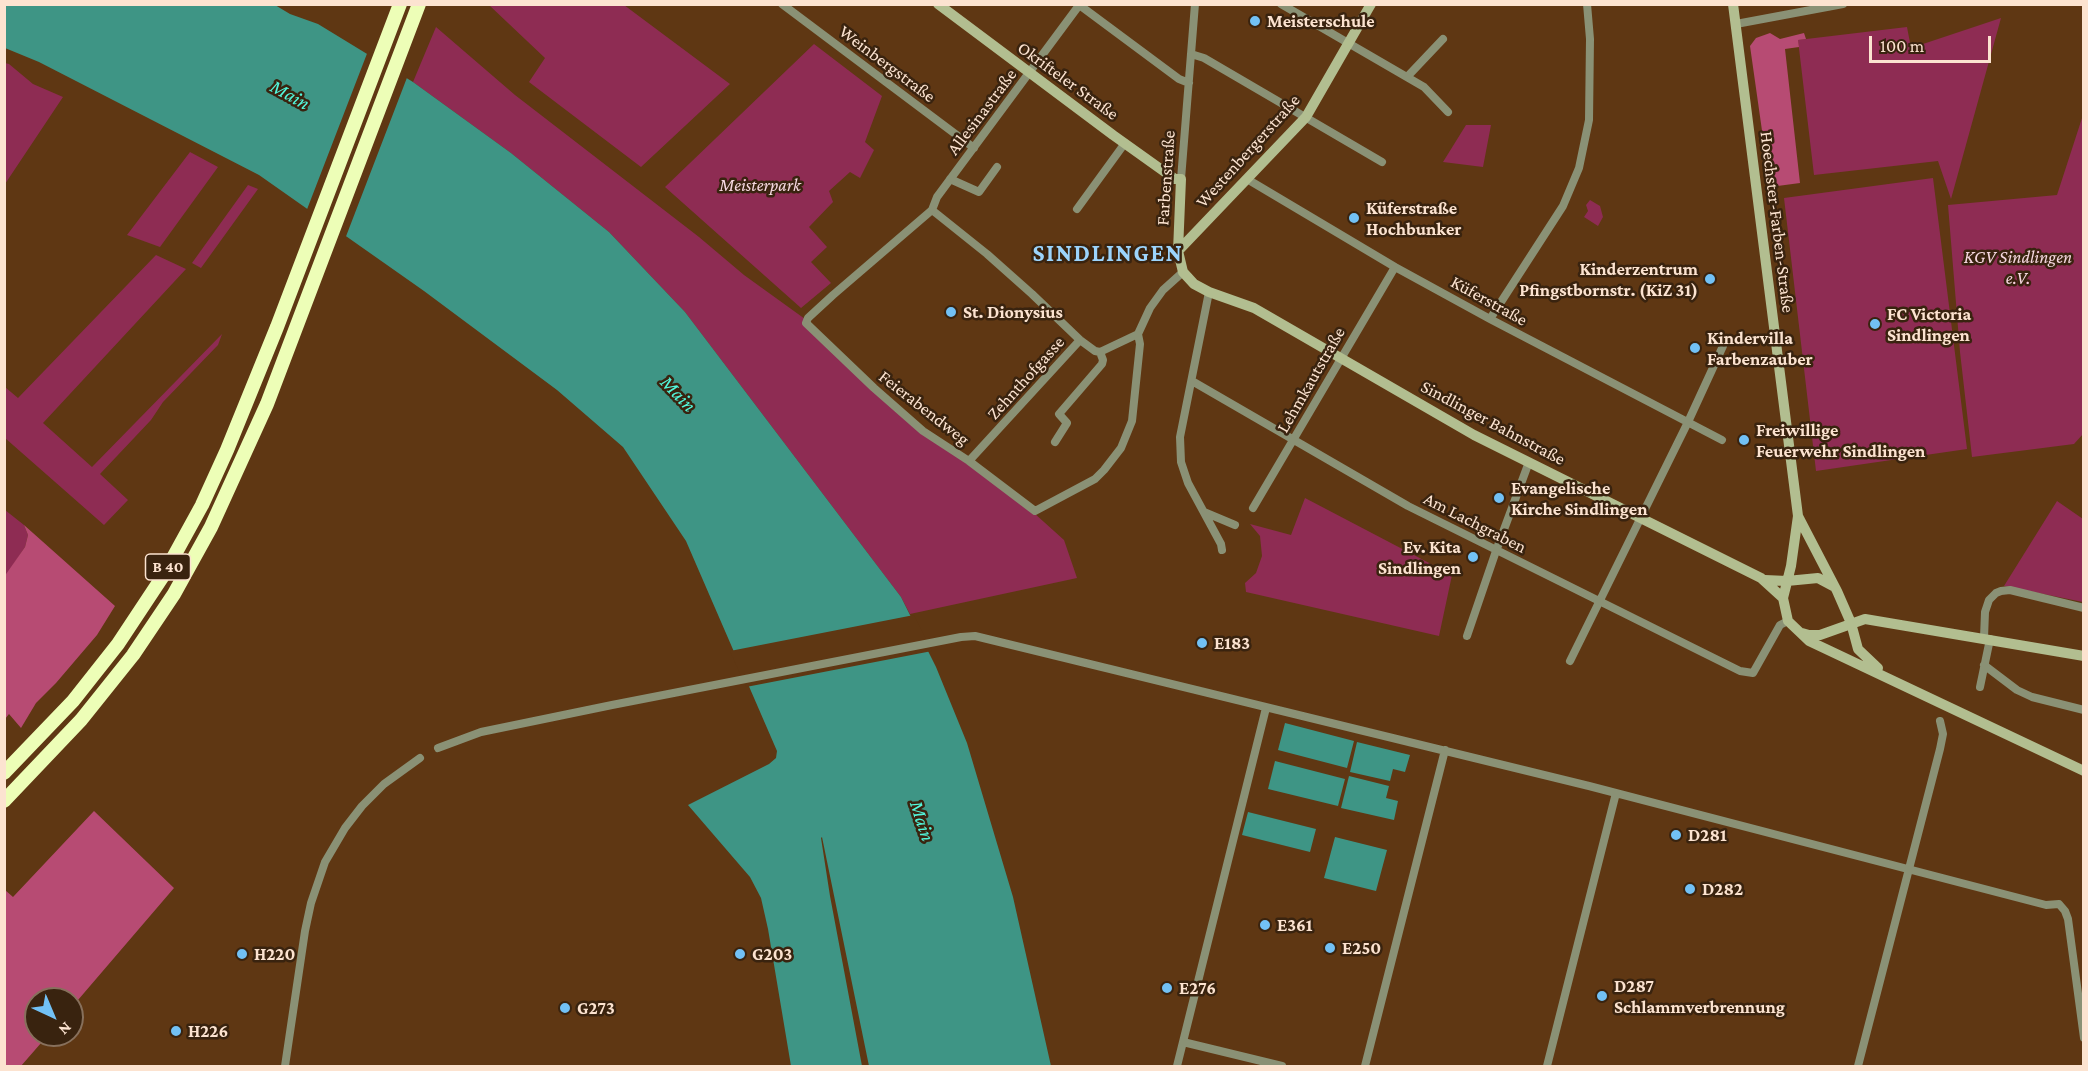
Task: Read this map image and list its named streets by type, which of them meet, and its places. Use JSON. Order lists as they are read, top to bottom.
{
  "streets": {
    "highway": ["B 40"],
    "street": [
      "Weinbergstraße",
      "Okrifteler Straße",
      "Allesinastraße",
      "Westenbergerstraße",
      "Farbenstraße",
      "Hoechster-Farben-Straße",
      "Küferstraße",
      "Zehnthofgasse",
      "Lehmkautstraße",
      "Feierabendweg",
      "Sindlinger Bahnstraße",
      "Am Lachgraben"
    ]
  },
  "crossings": [
    ["Weinbergstraße", "Allesinastraße"],
    ["Okrifteler Straße", "Allesinastraße"],
    ["Okrifteler Straße", "Farbenstraße"],
    ["Allesinastraße", "Feierabendweg"],
    ["Westenbergerstraße", "Farbenstraße"],
    ["Westenbergerstraße", "Küferstraße"],
    ["Hoechster-Farben-Straße", "Sindlinger Bahnstraße"],
    ["Hoechster-Farben-Straße", "Am Lachgraben"],
    ["Küferstraße", "Lehmkautstraße"],
    ["Zehnthofgasse", "Feierabendweg"],
    ["Lehmkautstraße", "Sindlinger Bahnstraße"],
    ["Lehmkautstraße", "Am Lachgraben"],
    ["Sindlinger Bahnstraße", "Am Lachgraben"]
  ],
  "districts": ["SINDLINGEN"],
  "water": ["Main"],
  "parks": ["Meisterpark", "KGV Sindlingen e.V."],
  "places": [
    "Meisterschule",
    "Küferstraße Hochbunker",
    "Kinderzentrum Pfingstbornstr. (KiZ 31)",
    "St. Dionysius",
    "FC Victoria Sindlingen",
    "Kindervilla Farbenzauber",
    "Freiwillige Feuerwehr Sindlingen",
    "Evangelische Kirche Sindlingen",
    "Ev. Kita Sindlingen",
    "E183",
    "D281",
    "D282",
    "E361",
    "E250",
    "H220",
    "G203",
    "E276",
    "D287 Schlammverbrennung",
    "G273",
    "H226"
  ],
  "scale_bar": "100 m",
  "north": "bottom right"
}
